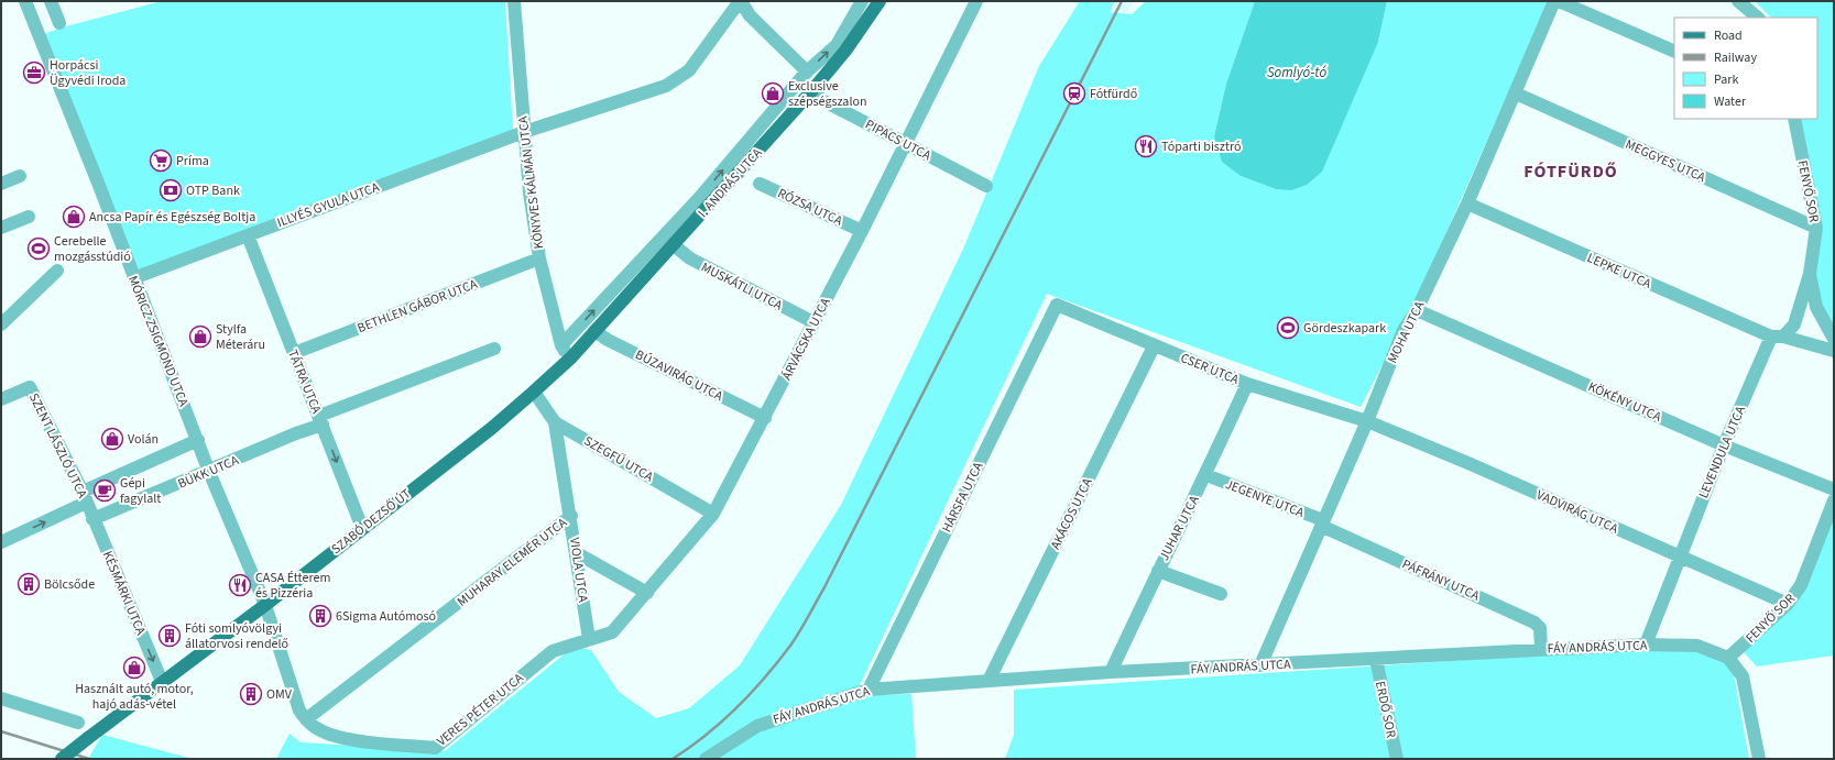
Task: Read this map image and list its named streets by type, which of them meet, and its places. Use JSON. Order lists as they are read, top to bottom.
{
  "streets": {
    "main road": ["I. ANDRÁS UTCA", "SZABÓ DEZSŐ ÚT"],
    "street": [
      "PIPACS UTCA",
      "MEGGYES UTCA",
      "KÖNYVES KÁLMÁN UTCA",
      "FENYŐ SOR",
      "ILLYÉS GYULA UTCA",
      "RÓZSA UTCA",
      "LEPKE UTCA",
      "MUSKÁTLI UTCA",
      "BETHLEN GÁBOR UTCA",
      "MOHA UTCA",
      "ÁRVÁCSKA UTCA",
      "MÓRICZ ZSIGMOND UTCA",
      "CSER UTCA",
      "BÚZAVIRÁG UTCA",
      "TÁTRA UTCA",
      "KÖKÉNY UTCA",
      "SZENT LÁSZLÓ UTCA",
      "LEVENDULA UTCA",
      "SZEGFŰ UTCA",
      "BÜKK UTCA",
      "HÁRSFA UTCA",
      "JEGENYE UTCA",
      "VADVIRÁG UTCA",
      "AKÁCOS UTCA",
      "JUHAR UTCA",
      "MUHARAY ELEMÉR UTCA",
      "VIOLA UTCA",
      "PÁFRÁNY UTCA",
      "KÉSMÁRKI UTCA",
      "FÁY ANDRÁS UTCA",
      "VERES PÉTER UTCA",
      "ERDŐ SOR"
    ]
  },
  "crossings": [
    ["PIPACS UTCA", "I. ANDRÁS UTCA"],
    ["PIPACS UTCA", "ÁRVÁCSKA UTCA"],
    ["MEGGYES UTCA", "FENYŐ SOR"],
    ["MEGGYES UTCA", "MOHA UTCA"],
    ["KÖNYVES KÁLMÁN UTCA", "I. ANDRÁS UTCA"],
    ["KÖNYVES KÁLMÁN UTCA", "ILLYÉS GYULA UTCA"],
    ["KÖNYVES KÁLMÁN UTCA", "BETHLEN GÁBOR UTCA"],
    ["KÖNYVES KÁLMÁN UTCA", "SZABÓ DEZSŐ ÚT"],
    ["I. ANDRÁS UTCA", "MUSKÁTLI UTCA"],
    ["I. ANDRÁS UTCA", "BÚZAVIRÁG UTCA"],
    ["I. ANDRÁS UTCA", "SZABÓ DEZSŐ ÚT"],
    ["FENYŐ SOR", "LEVENDULA UTCA"],
    ["FENYŐ SOR", "VADVIRÁG UTCA"],
    ["FENYŐ SOR", "FÁY ANDRÁS UTCA"],
    ["ILLYÉS GYULA UTCA", "MÓRICZ ZSIGMOND UTCA"],
    ["ILLYÉS GYULA UTCA", "TÁTRA UTCA"],
    ["RÓZSA UTCA", "ÁRVÁCSKA UTCA"],
    ["LEPKE UTCA", "MOHA UTCA"],
    ["LEPKE UTCA", "LEVENDULA UTCA"],
    ["MUSKÁTLI UTCA", "ÁRVÁCSKA UTCA"],
    ["BETHLEN GÁBOR UTCA", "TÁTRA UTCA"],
    ["MOHA UTCA", "CSER UTCA"],
    ["MOHA UTCA", "KÖKÉNY UTCA"],
    ["MOHA UTCA", "JEGENYE UTCA"],
    ["MOHA UTCA", "VADVIRÁG UTCA"],
    ["MOHA UTCA", "PÁFRÁNY UTCA"],
    ["MOHA UTCA", "FÁY ANDRÁS UTCA"],
    ["ÁRVÁCSKA UTCA", "BÚZAVIRÁG UTCA"],
    ["ÁRVÁCSKA UTCA", "SZEGFŰ UTCA"],
    ["ÁRVÁCSKA UTCA", "VIOLA UTCA"],
    ["ÁRVÁCSKA UTCA", "VERES PÉTER UTCA"],
    ["MÓRICZ ZSIGMOND UTCA", "BÜKK UTCA"],
    ["MÓRICZ ZSIGMOND UTCA", "SZABÓ DEZSŐ ÚT"],
    ["MÓRICZ ZSIGMOND UTCA", "VERES PÉTER UTCA"],
    ["CSER UTCA", "HÁRSFA UTCA"],
    ["CSER UTCA", "VADVIRÁG UTCA"],
    ["CSER UTCA", "AKÁCOS UTCA"],
    ["CSER UTCA", "JUHAR UTCA"],
    ["TÁTRA UTCA", "BÜKK UTCA"],
    ["TÁTRA UTCA", "SZABÓ DEZSŐ ÚT"],
    ["KÖKÉNY UTCA", "LEVENDULA UTCA"],
    ["SZENT LÁSZLÓ UTCA", "KÉSMÁRKI UTCA"],
    ["LEVENDULA UTCA", "VADVIRÁG UTCA"],
    ["LEVENDULA UTCA", "FÁY ANDRÁS UTCA"],
    ["SZEGFŰ UTCA", "SZABÓ DEZSŐ ÚT"],
    ["SZEGFŰ UTCA", "VIOLA UTCA"],
    ["BÜKK UTCA", "KÉSMÁRKI UTCA"],
    ["HÁRSFA UTCA", "FÁY ANDRÁS UTCA"],
    ["JEGENYE UTCA", "JUHAR UTCA"],
    ["JEGENYE UTCA", "PÁFRÁNY UTCA"],
    ["AKÁCOS UTCA", "FÁY ANDRÁS UTCA"],
    ["SZABÓ DEZSŐ ÚT", "KÉSMÁRKI UTCA"],
    ["SZABÓ DEZSŐ ÚT", "VERES PÉTER UTCA"],
    ["JUHAR UTCA", "FÁY ANDRÁS UTCA"],
    ["MUHARAY ELEMÉR UTCA", "VIOLA UTCA"],
    ["MUHARAY ELEMÉR UTCA", "VERES PÉTER UTCA"],
    ["VIOLA UTCA", "VERES PÉTER UTCA"],
    ["PÁFRÁNY UTCA", "FÁY ANDRÁS UTCA"],
    ["FÁY ANDRÁS UTCA", "ERDŐ SOR"]
  ],
  "one_way": ["I. ANDRÁS UTCA", "TÁTRA UTCA", "KÉSMÁRKI UTCA"],
  "districts": ["FÓTFÜRDŐ"],
  "water": ["Somlyó-tó"],
  "places": {
    "office": ["Horpácsi Ügyvédi Iroda"],
    "shop": [
      "Exclusive szépségszalon",
      "Ancsa Papír és Egészség Boltja",
      "Stylfa Méteráru",
      "Volán",
      "Használt autó, motor, hajó adás-vétel"
    ],
    "station": ["Fótfürdő"],
    "restaurant": ["Tóparti bisztró", "CASA Étterem és Pizzéria"],
    "supermarket": ["Príma"],
    "bank": ["OTP Bank"],
    "sports": ["Cerebelle mozgásstúdió", "Gördeszkapark"],
    "cafe": ["Gépi fagylalt"],
    "building": [
      "Bölcsőde",
      "6Sigma Autómosó",
      "Fóti somlyóvölgyi állatorvosi rendelő",
      "OMV"
    ]
  },
  "legend": [
    "Road",
    "Railway",
    "Park",
    "Water"
  ]
}
